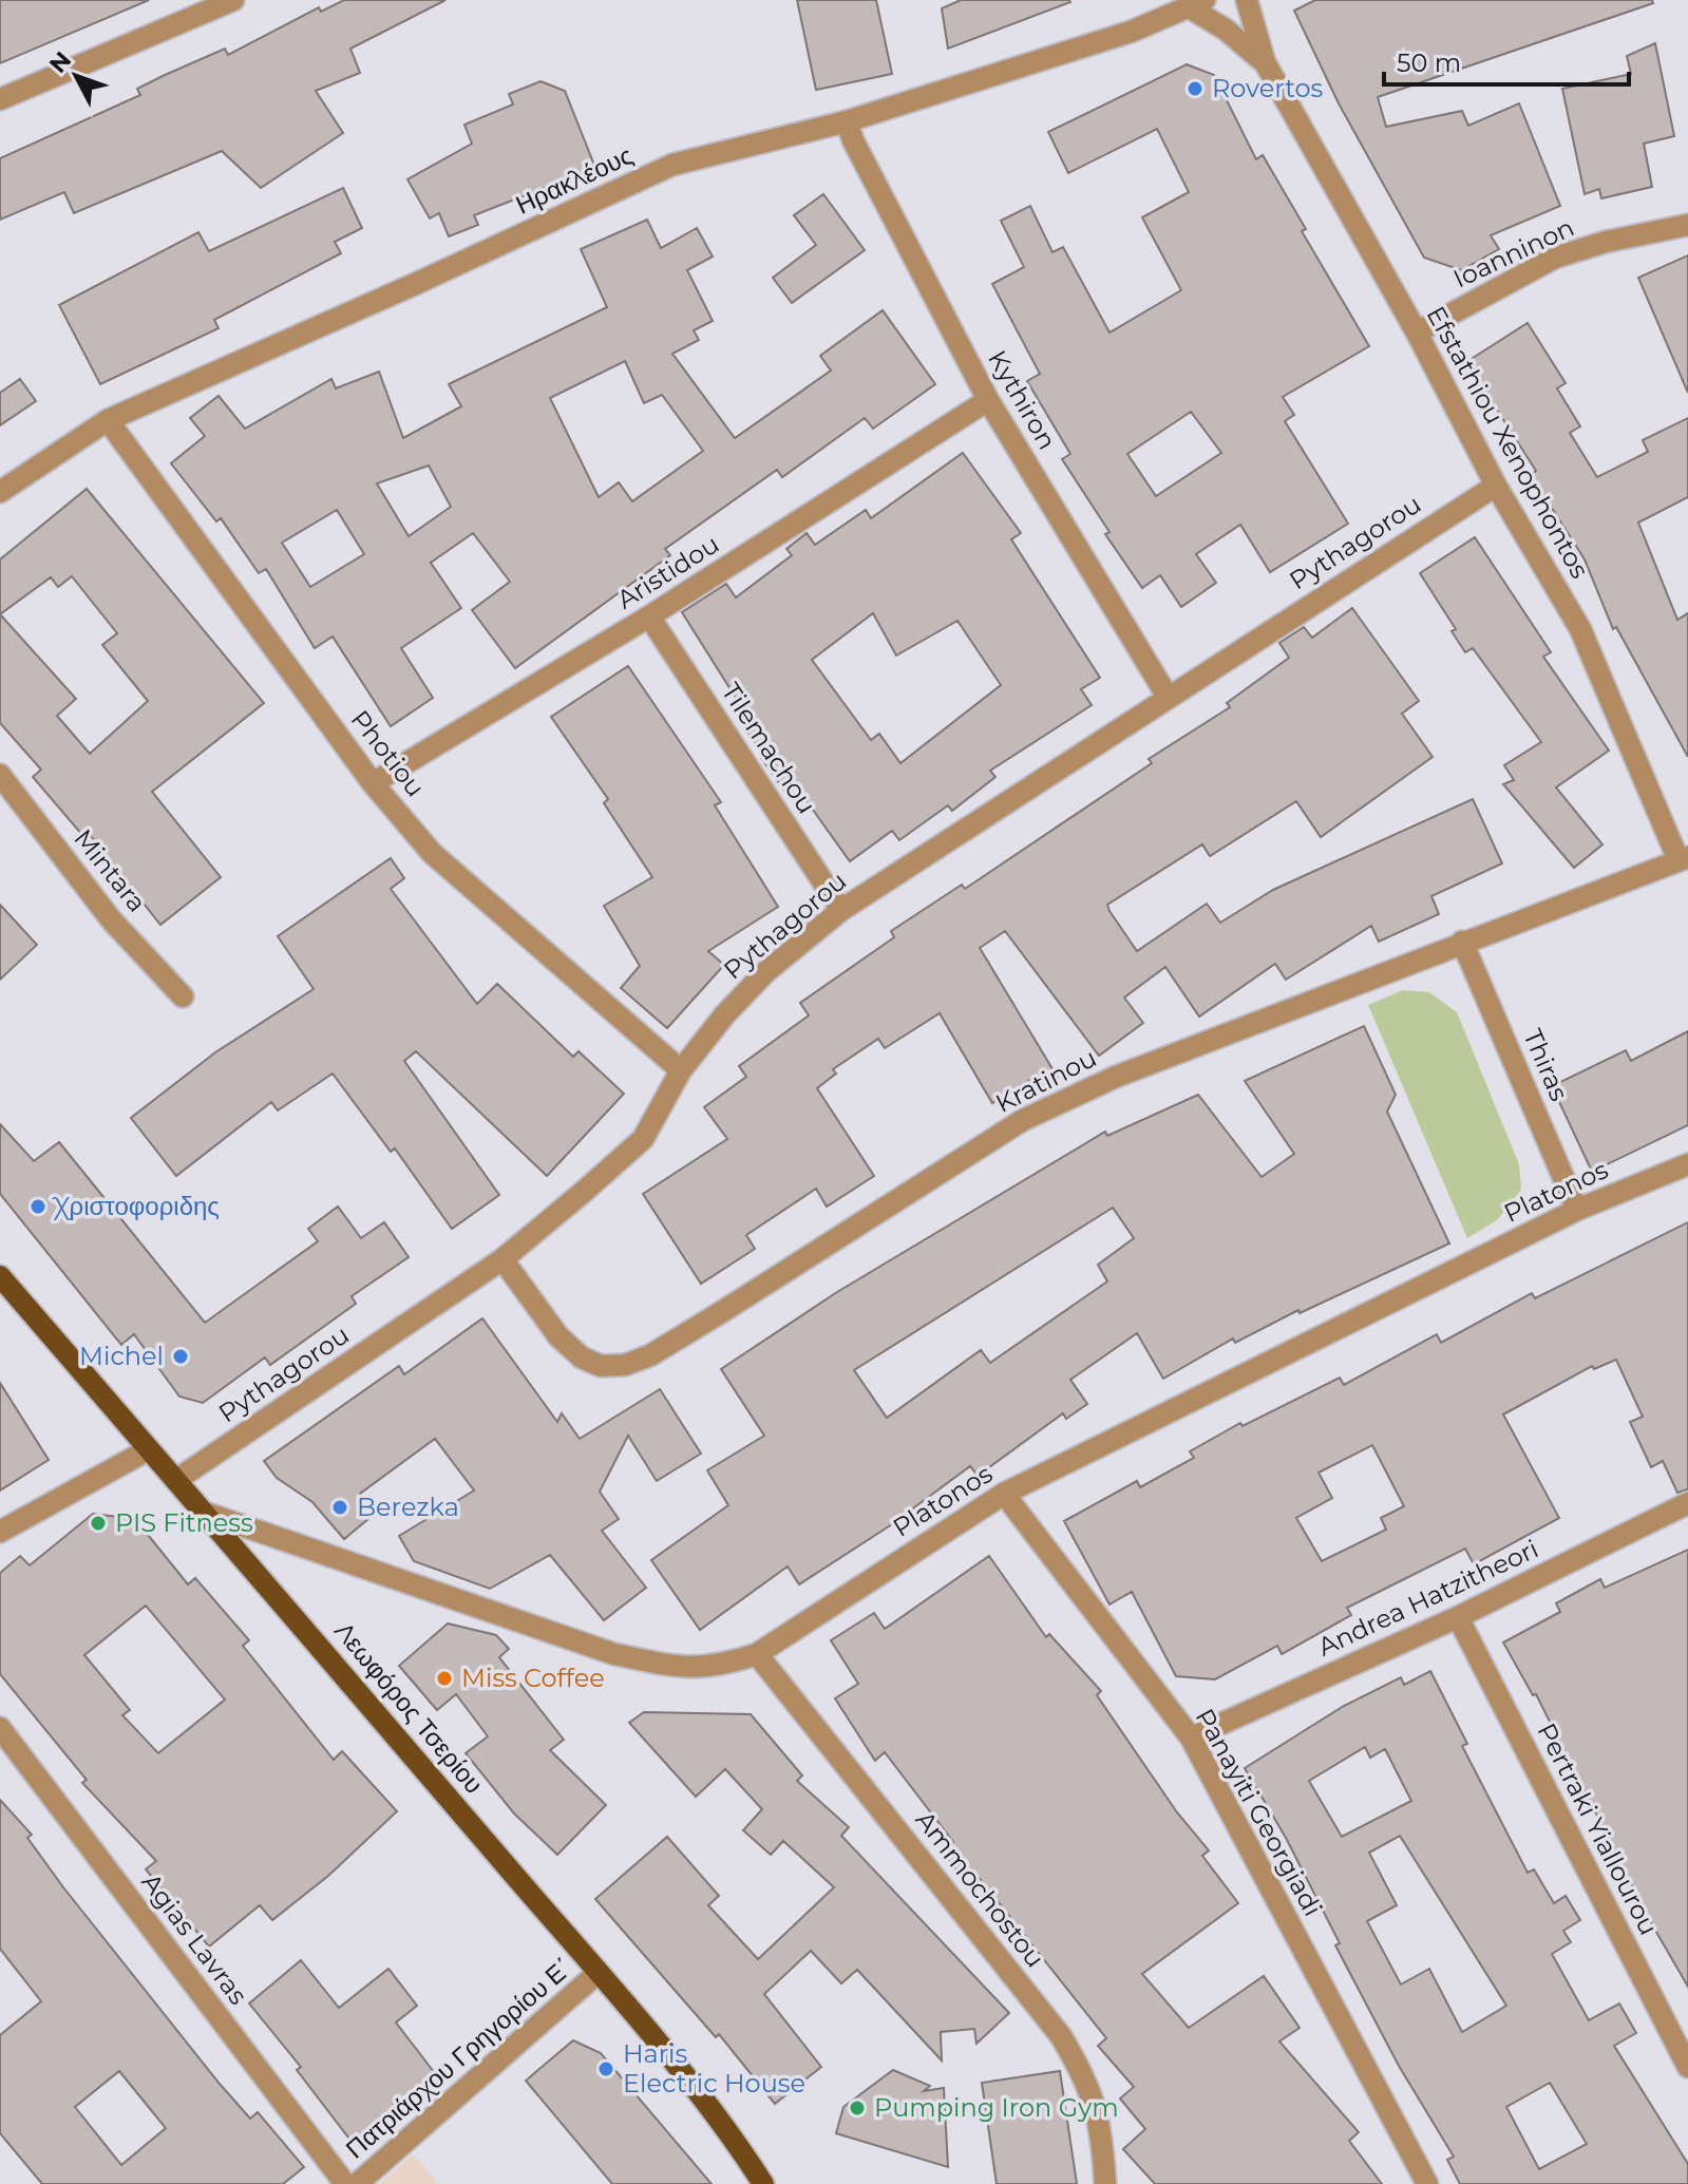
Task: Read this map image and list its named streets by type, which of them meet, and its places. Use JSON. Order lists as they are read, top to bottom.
{
  "streets": {
    "main road": ["Λεωφόρος Τσερίου"],
    "street": [
      "Ηρακλέους",
      "Ioanninon",
      "Kythiron",
      "Efstathiou Xenophontos",
      "Pythagorou",
      "Aristidou",
      "Tilemachou",
      "Photiou",
      "Mintara",
      "Thiras",
      "Kratinou",
      "Platonos",
      "Andrea Hatzitheori",
      "Panayiti Georgiadi",
      "Pertraki Yiallourou",
      "Ammochostou",
      "Agias Lavras",
      "Πατριάρχου Γρηγορίου Ε΄"
    ]
  },
  "crossings": [
    ["Ηρακλέους", "Kythiron"],
    ["Ηρακλέους", "Efstathiou Xenophontos"],
    ["Ηρακλέους", "Photiou"],
    ["Ioanninon", "Efstathiou Xenophontos"],
    ["Kythiron", "Pythagorou"],
    ["Kythiron", "Aristidou"],
    ["Efstathiou Xenophontos", "Pythagorou"],
    ["Efstathiou Xenophontos", "Kratinou"],
    ["Pythagorou", "Tilemachou"],
    ["Pythagorou", "Photiou"],
    ["Pythagorou", "Kratinou"],
    ["Pythagorou", "Λεωφόρος Τσερίου"],
    ["Aristidou", "Tilemachou"],
    ["Aristidou", "Photiou"],
    ["Thiras", "Kratinou"],
    ["Thiras", "Platonos"],
    ["Platonos", "Λεωφόρος Τσερίου"],
    ["Platonos", "Panayiti Georgiadi"],
    ["Platonos", "Ammochostou"],
    ["Andrea Hatzitheori", "Panayiti Georgiadi"],
    ["Andrea Hatzitheori", "Pertraki Yiallourou"],
    ["Λεωφόρος Τσερίου", "Πατριάρχου Γρηγορίου Ε΄"]
  ],
  "places": [
    "Rovertos",
    "Χριστοφοριδης",
    "Michel",
    "Berezka",
    "PIS Fitness",
    "Miss Coffee",
    "Haris Electric House",
    "Pumping Iron Gym"
  ],
  "scale_bar": "50 m",
  "north": "top left"
}
